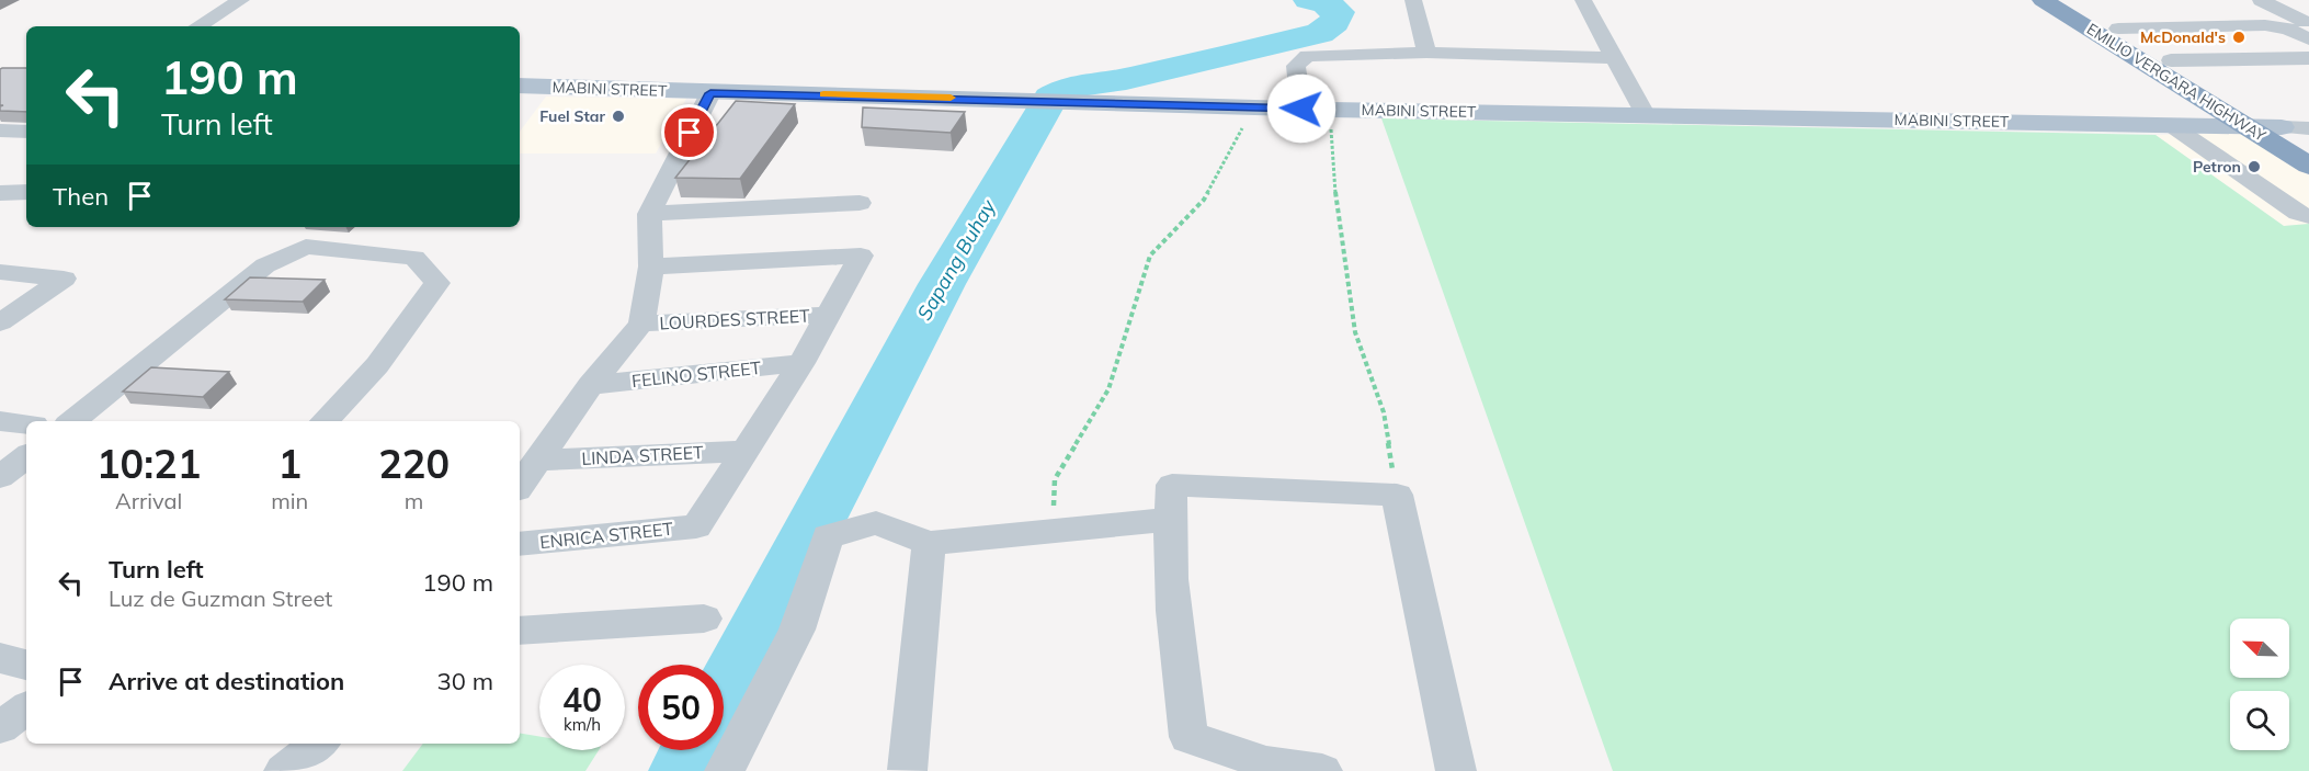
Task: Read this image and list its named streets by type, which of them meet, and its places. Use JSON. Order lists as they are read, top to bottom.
{
  "streets": {
    "highway": ["EMILIO VERGARA HIGHWAY"],
    "main road": ["MABINI STREET"],
    "street": [
      "LOURDES STREET",
      "FELINO STREET",
      "LINDA STREET",
      "ENRICA STREET"
    ]
  },
  "crossings": [
    ["EMILIO VERGARA HIGHWAY", "MABINI STREET"],
    ["LINDA STREET", "ENRICA STREET"]
  ],
  "water": ["Sapang Buhay"],
  "places": ["McDonald's", "Fuel Star", "Petron"],
  "north": "top left",
  "page": {
    "turn": ["190 m", "Turn left"],
    "then": "Then",
    "eta": [
      "10:21",
      "Arrival",
      "1",
      "min",
      "220",
      "m"
    ],
    "list": [
      {
        "name": "Turn left",
        "note": "Luz de Guzman Street",
        "value": "190 m"
      },
      {
        "name": "Arrive at destination",
        "value": "30 m"
      }
    ],
    "speed": "40 km/h",
    "limit": "50"
  }
}
